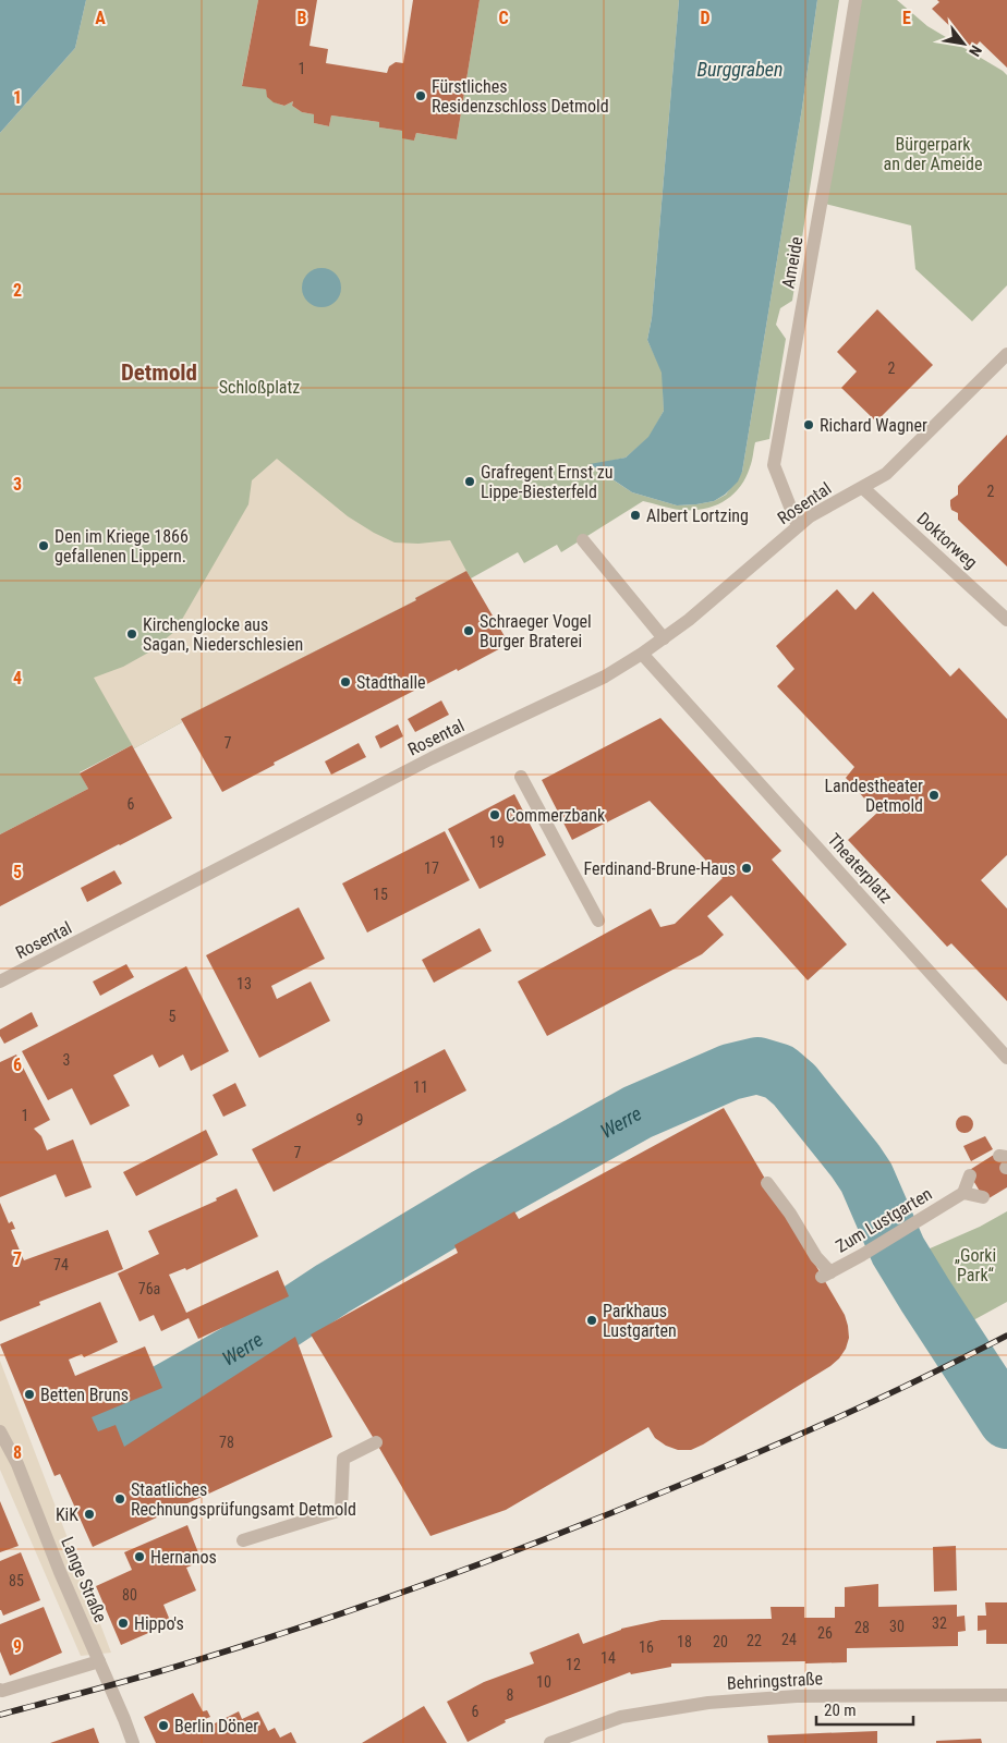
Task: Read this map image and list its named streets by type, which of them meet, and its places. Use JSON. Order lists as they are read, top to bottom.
{
  "streets": {
    "street": [
      "Ameide",
      "Rosental",
      "Doktorweg",
      "Theaterplatz",
      "Zum Lustgarten",
      "Lange Straße",
      "Behringstraße"
    ]
  },
  "crossings": [
    ["Ameide", "Rosental"],
    ["Rosental", "Doktorweg"],
    ["Rosental", "Theaterplatz"]
  ],
  "districts": ["Detmold"],
  "water": ["Burggraben", "Werre"],
  "parks": ["Bürgerpark an der Ameide", "Schloßplatz", "„Gorki Park“"],
  "places": [
    "Fürstliches Residenzschloss Detmold",
    "Richard Wagner",
    "Grafregent Ernst zu Lippe-Biesterfeld",
    "Albert Lortzing",
    "Den im Kriege 1866 gefallenen Lippern.",
    "Schraeger Vogel Burger Braterei",
    "Kirchenglocke aus Sagan, Niederschlesien",
    "Stadthalle",
    "Landestheater Detmold",
    "Commerzbank",
    "Ferdinand-Brune-Haus",
    "Parkhaus Lustgarten",
    "Betten Bruns",
    "Staatliches Rechnungsprüfungsamt Detmold",
    "KiK",
    "Hernanos",
    "Hippo's",
    "Berlin Döner"
  ],
  "house_numbers": [
    "1",
    "2",
    "2",
    "7",
    "6",
    "19",
    "17",
    "15",
    "13",
    "5",
    "3",
    "11",
    "1",
    "9",
    "7",
    "74",
    "76a",
    "78",
    "85",
    "80",
    "32",
    "30",
    "28",
    "26",
    "24",
    "22",
    "18",
    "20",
    "16",
    "14",
    "12",
    "10",
    "8",
    "6"
  ],
  "scale_bar": "20 m",
  "north": "bottom right",
  "grid": {
    "columns": [
      "A",
      "B",
      "C",
      "D",
      "E"
    ],
    "rows": [
      "1",
      "2",
      "3",
      "4",
      "5",
      "6",
      "7",
      "8",
      "9"
    ]
  }
}
